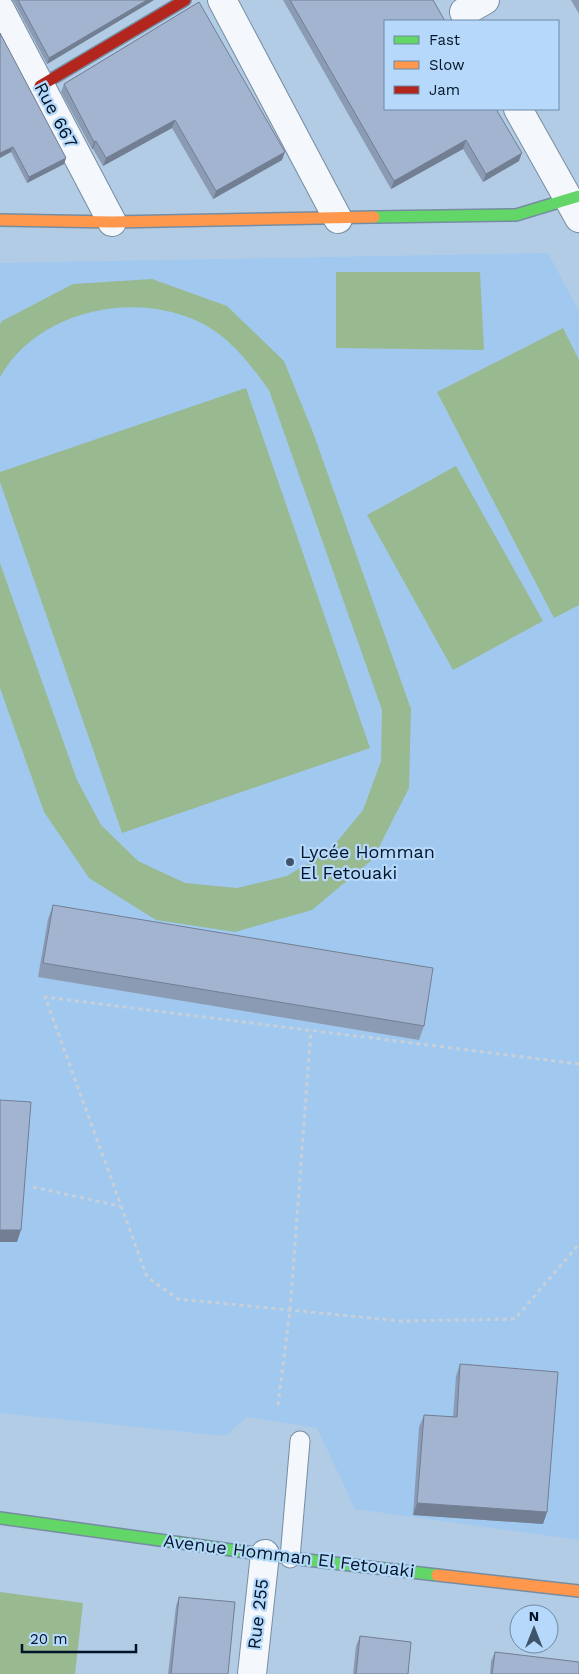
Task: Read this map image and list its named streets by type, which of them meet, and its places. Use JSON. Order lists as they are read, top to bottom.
{
  "streets": {
    "street": ["Rue 667", "Avenue Homman El Fetouaki", "Rue 255"]
  },
  "crossings": [
    ["Avenue Homman El Fetouaki", "Rue 255"]
  ],
  "places": ["Lycée Homman El Fetouaki"],
  "legend": ["Fast", "Slow", "Jam"],
  "scale_bar": "20 m",
  "north": "top"
}
